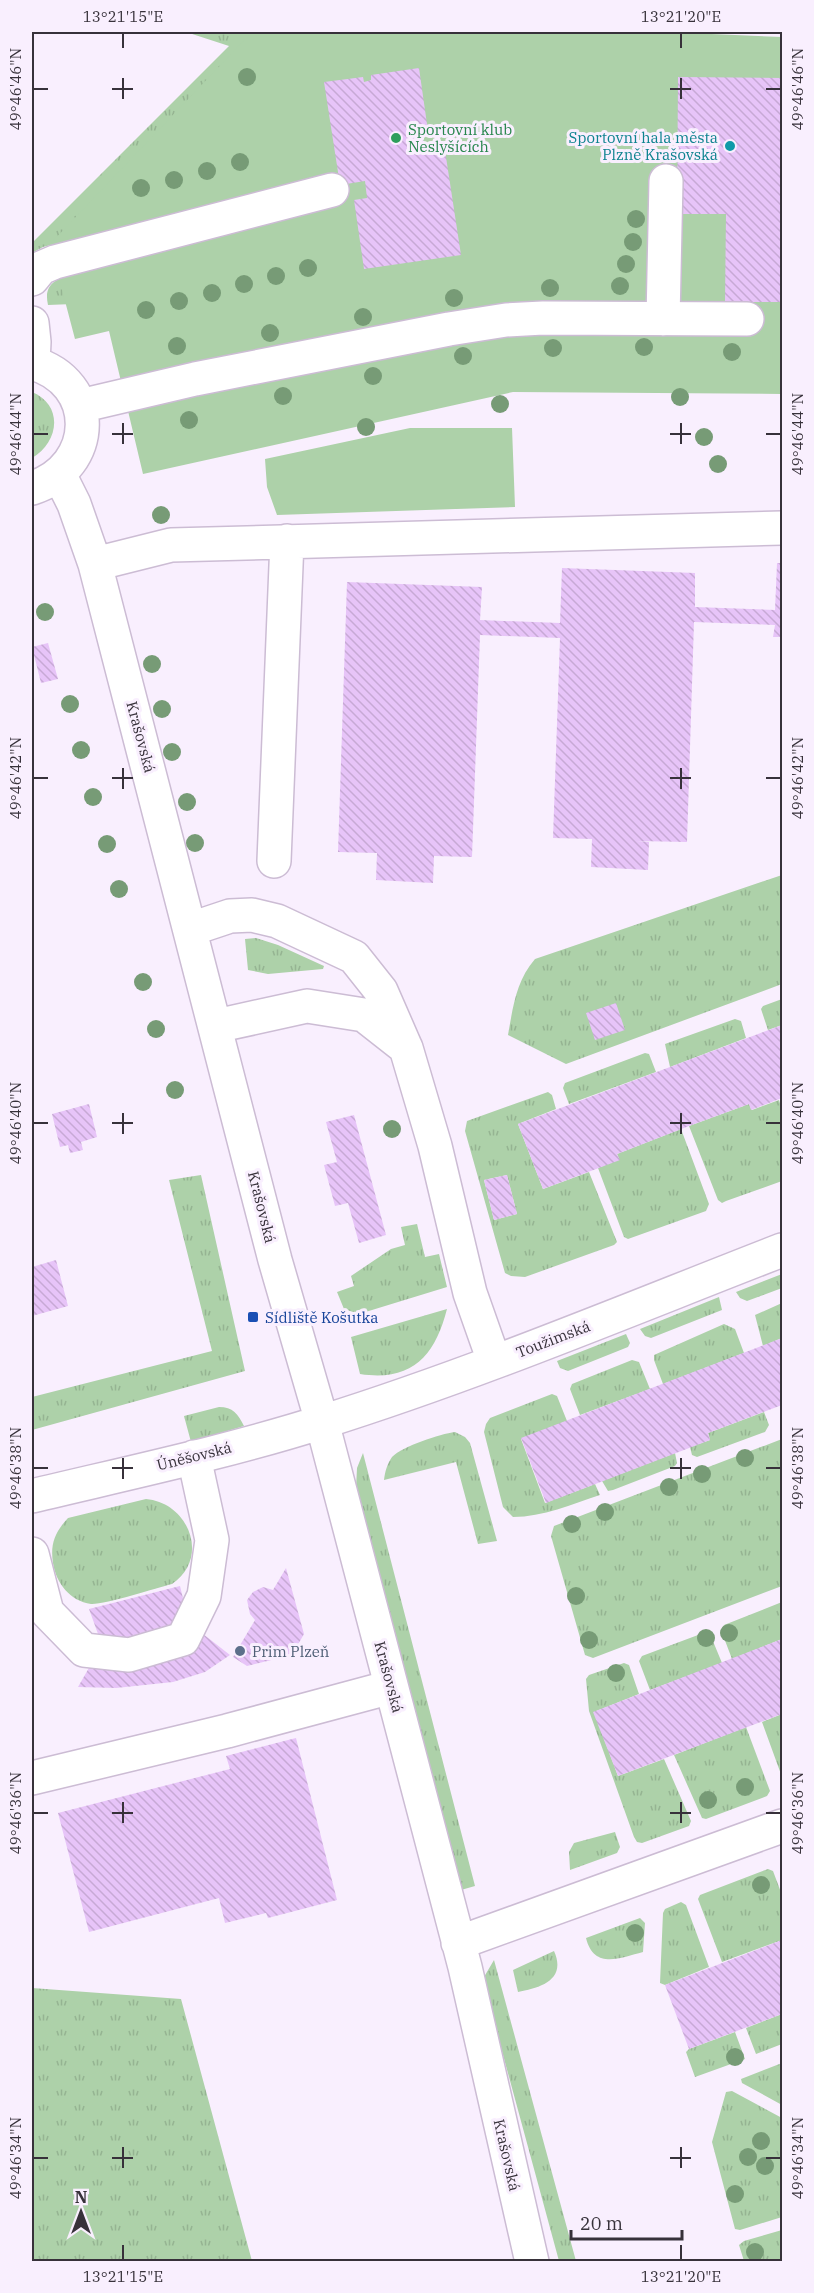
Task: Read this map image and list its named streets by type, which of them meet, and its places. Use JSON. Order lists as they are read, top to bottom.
{
  "streets": {
    "street": ["Krašovská", "Toužimská", "Úněšovská"]
  },
  "crossings": [
    ["Krašovská", "Toužimská"],
    ["Krašovská", "Úněšovská"],
    ["Toužimská", "Úněšovská"]
  ],
  "places": {
    "other": ["Sportovní klub Neslyšících", "Sportovní hala města Plzně Krašovská", "Prim Plzeň"],
    "transit": ["Sídliště Košutka"]
  },
  "scale_bar": "20 m",
  "north": "top",
  "coordinates": [
    "13°21'15\"E",
    "13°21'20\"E",
    "49°46'46\"N",
    "49°46'44\"N",
    "49°46'42\"N",
    "49°46'40\"N",
    "49°46'38\"N",
    "49°46'36\"N",
    "49°46'34\"N"
  ]
}
